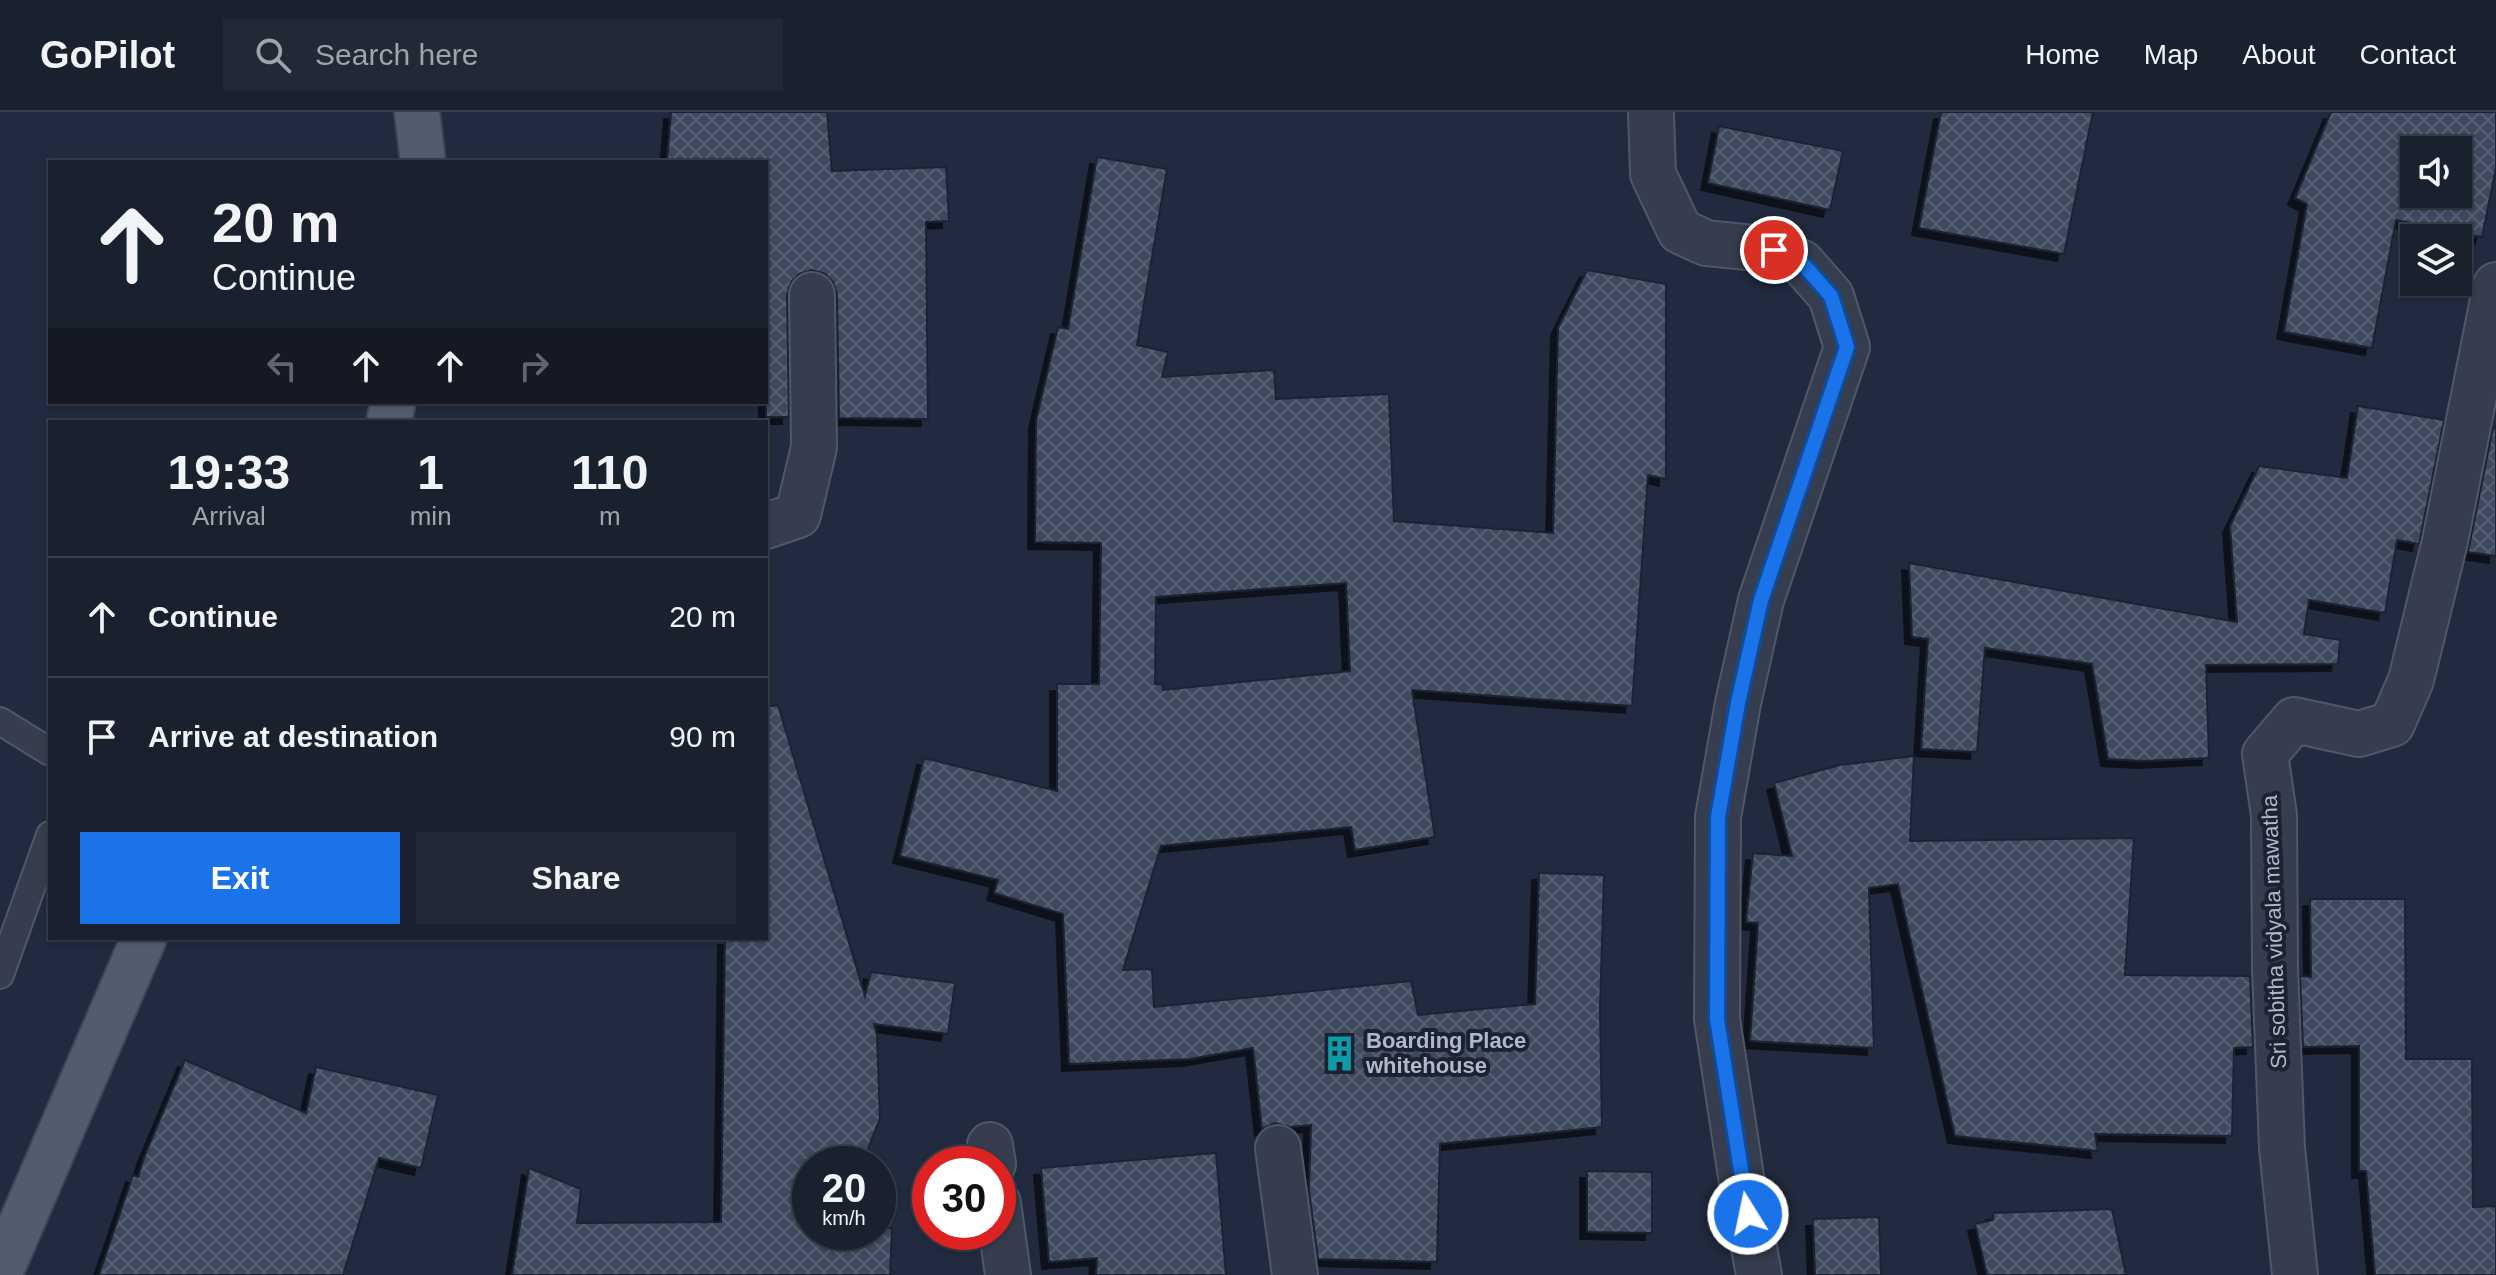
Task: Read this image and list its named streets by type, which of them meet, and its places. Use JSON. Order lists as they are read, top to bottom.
{
  "streets": {
    "street": ["Sri sobitha vidyala mawatha"]
  },
  "places": {
    "building": ["Boarding Place whitehouse"]
  },
  "page": {
    "header": "GoPilot",
    "search": "Search here",
    "nav": [
      "Home",
      "Map",
      "About",
      "Contact"
    ],
    "turn": ["20 m", "Continue"],
    "eta": [
      "19:33",
      "Arrival",
      "1",
      "min",
      "110",
      "m"
    ],
    "list": [
      {
        "name": "Continue",
        "value": "20 m"
      },
      {
        "name": "Arrive at destination",
        "value": "90 m"
      }
    ],
    "buttons": ["Exit", "Share"],
    "speed": "20 km/h",
    "limit": "30"
  }
}
